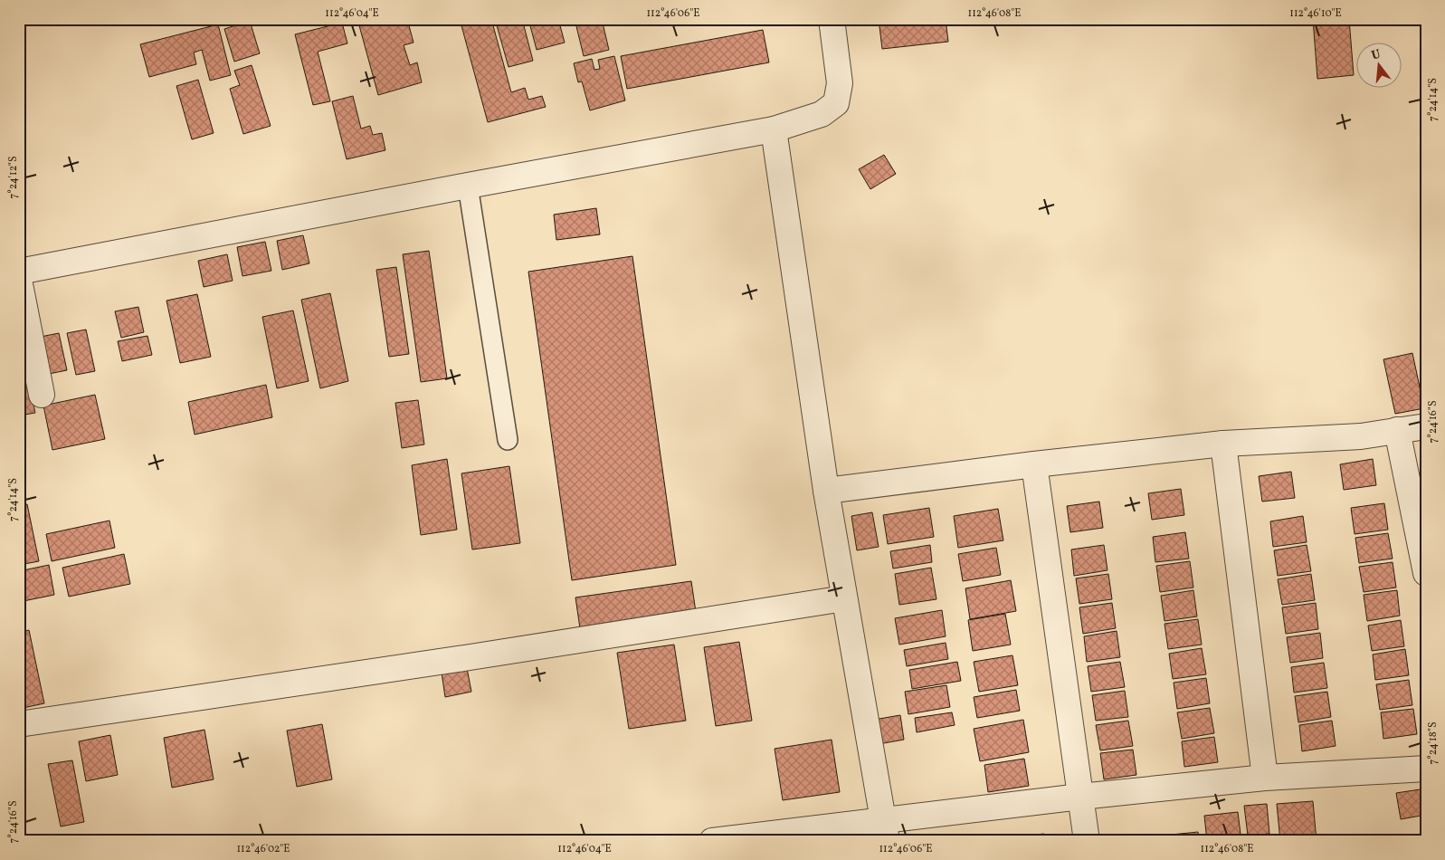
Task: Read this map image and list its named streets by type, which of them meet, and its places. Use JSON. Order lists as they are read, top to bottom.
{
  "north": "top",
  "coordinates": [
    "112°46'04\"E",
    "112°46'06\"E",
    "112°46'08\"E",
    "112°46'10\"E",
    "7°24'14\"S",
    "7°24'12\"S",
    "7°24'16\"S",
    "7°24'18\"S",
    "112°46'02\"E"
  ]
}
